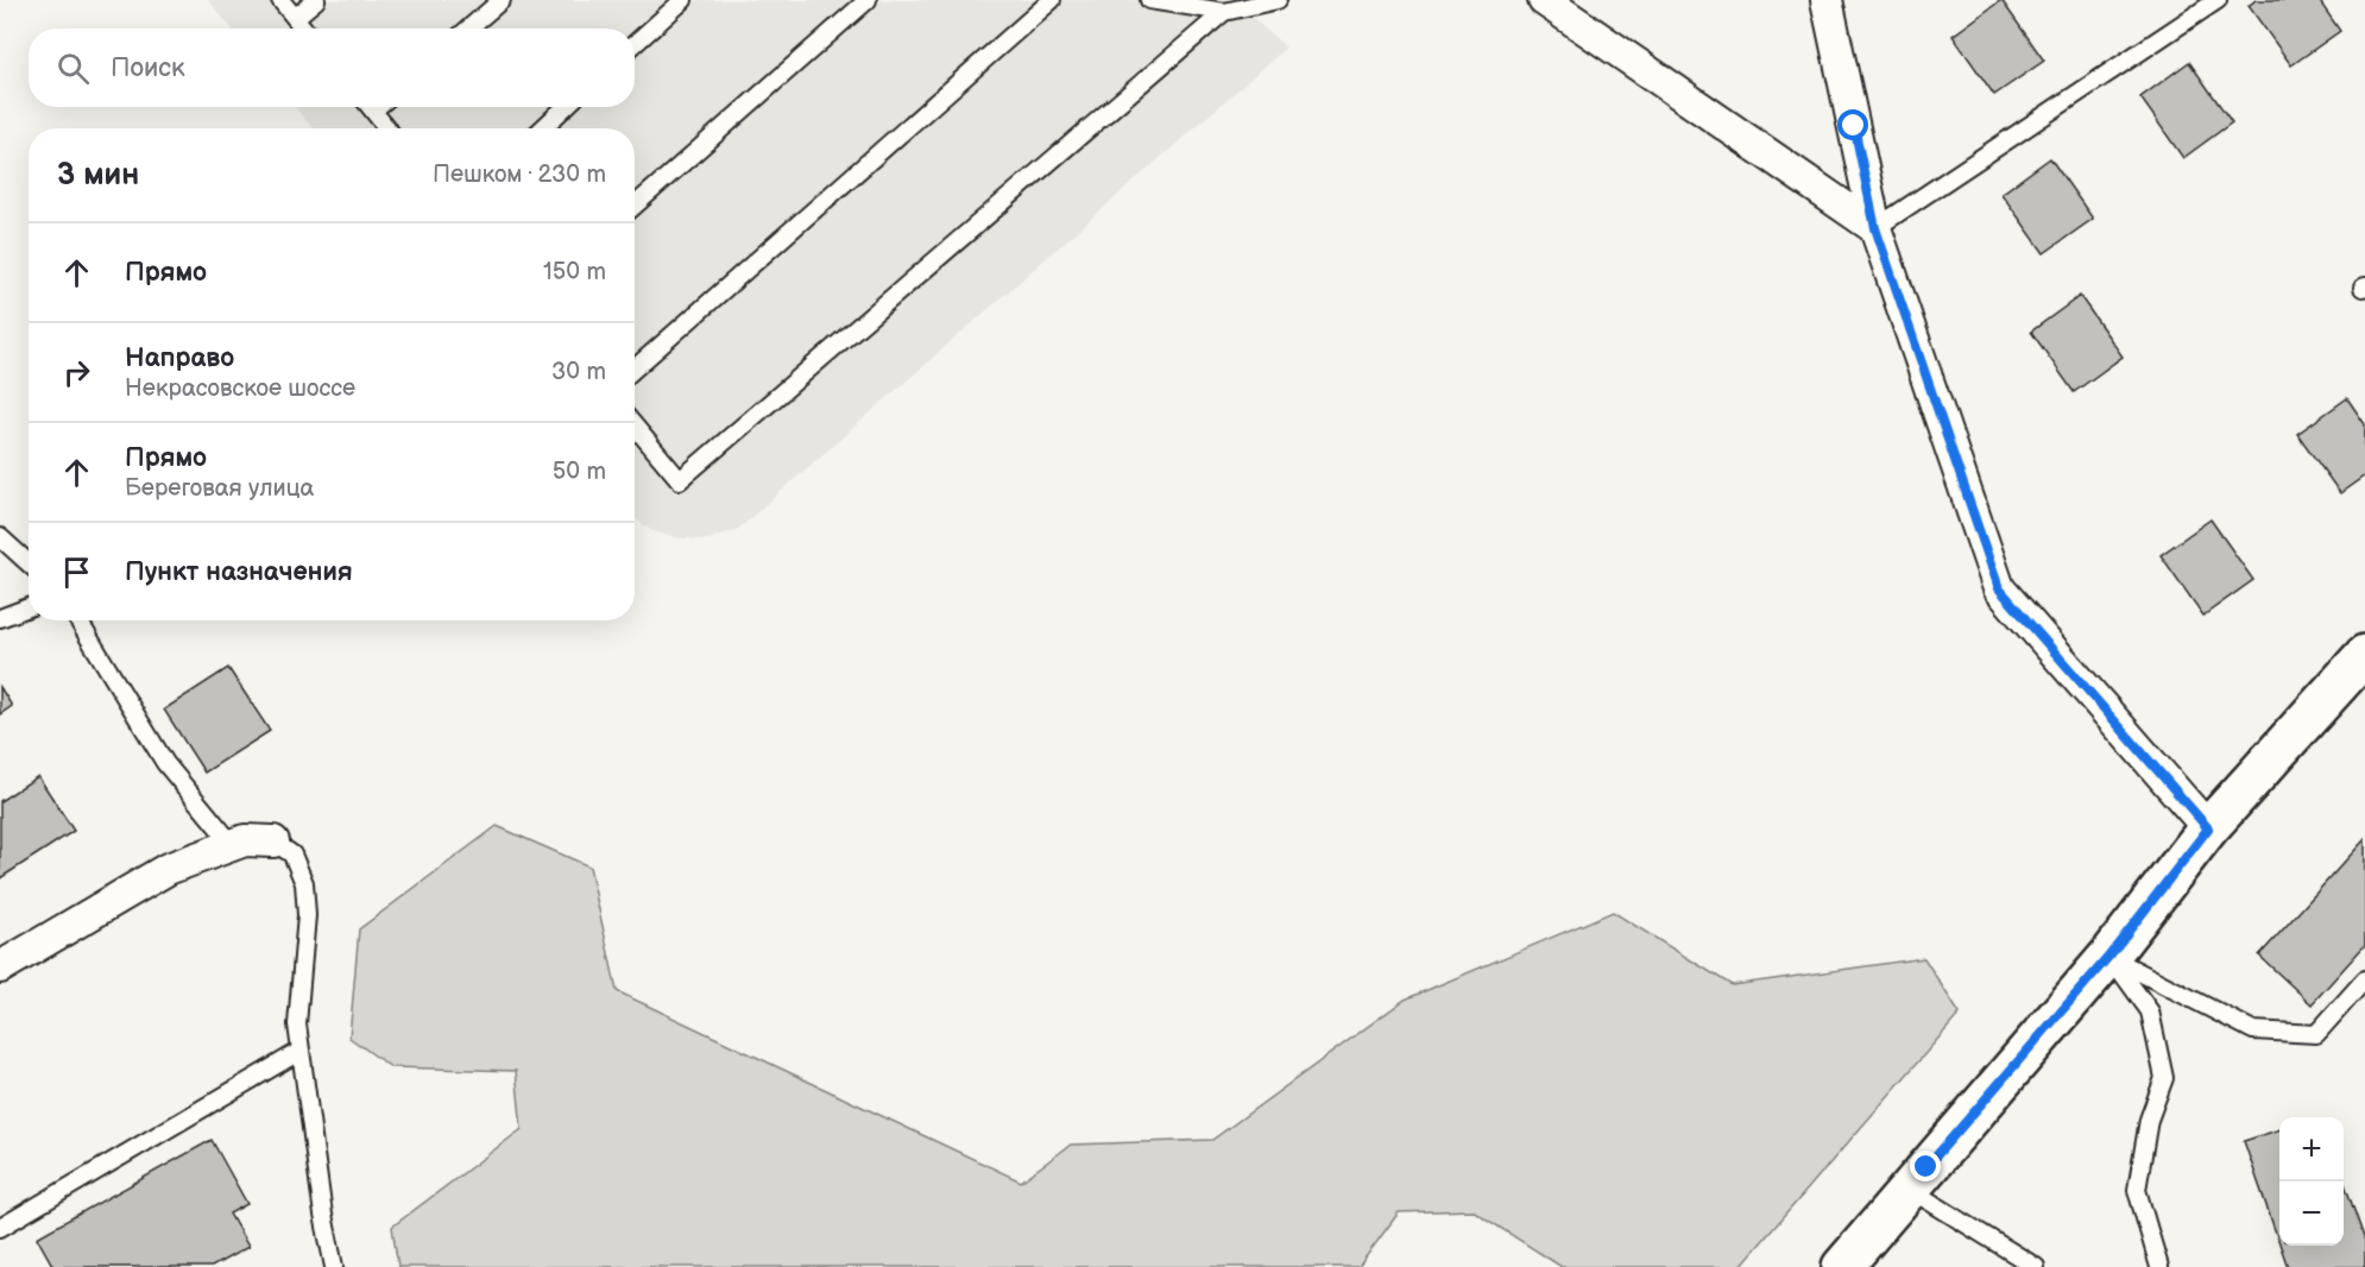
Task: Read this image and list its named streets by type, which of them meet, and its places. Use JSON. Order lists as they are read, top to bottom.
{
  "page": {
    "search": "Поиск",
    "heading": ["3 мин", "Пешком · 230 m"],
    "list": [
      ["Прямо", "150 m"],
      ["Направо", "Некрасовское шоссе", "30 m"],
      ["Прямо", "Береговая улица", "50 m"],
      "Пункт назначения"
    ],
    "map_buttons": ["+", "−"]
  }
}
